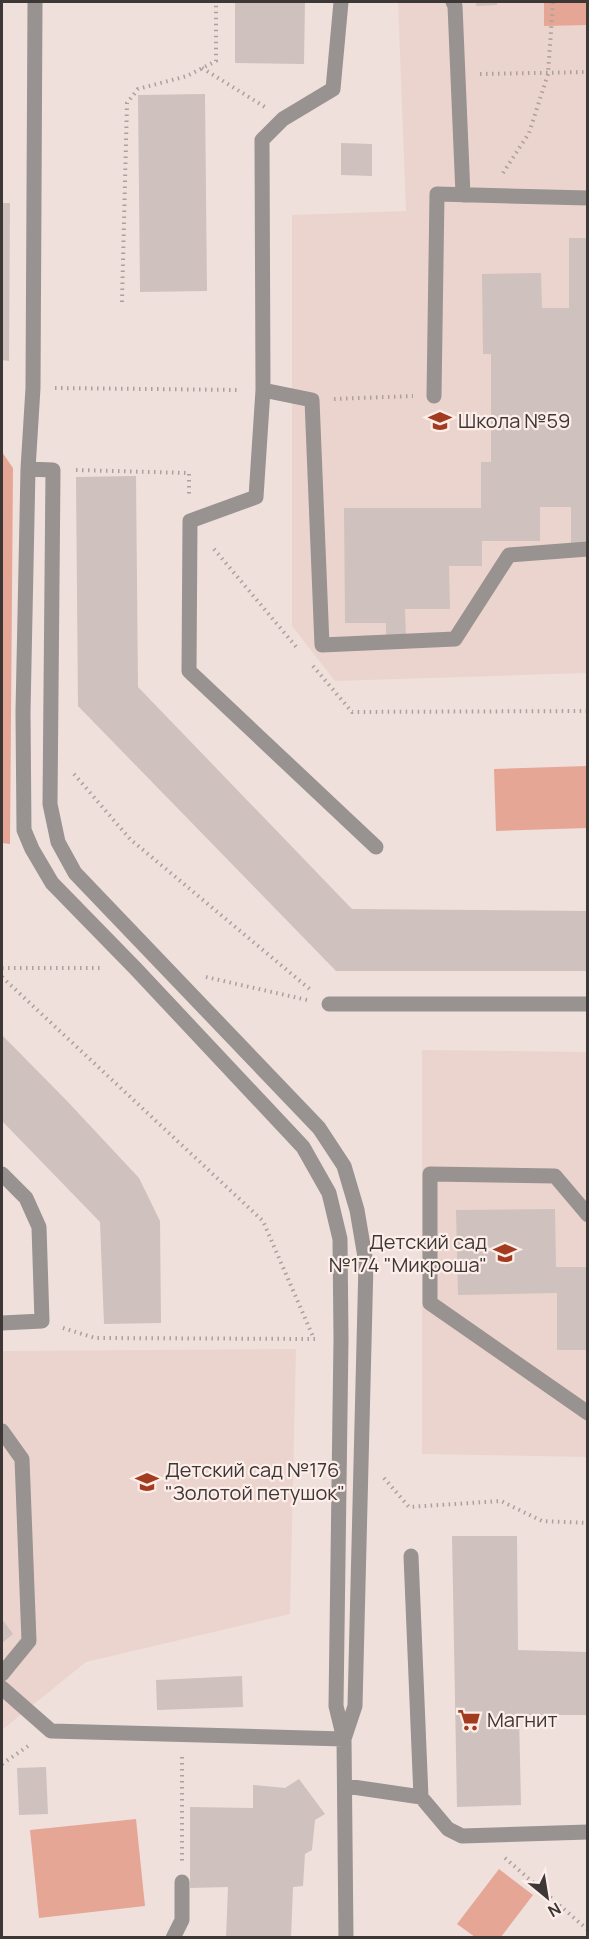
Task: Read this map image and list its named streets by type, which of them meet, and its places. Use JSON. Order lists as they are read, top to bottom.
{
  "places": {
    "school or university": ["Школа №59", "Детский сад №174 \"Микроша\"", "Детский сад №176 \"Золотой петушок\""],
    "supermarket": ["Магнит"]
  },
  "north": "bottom right"
}
